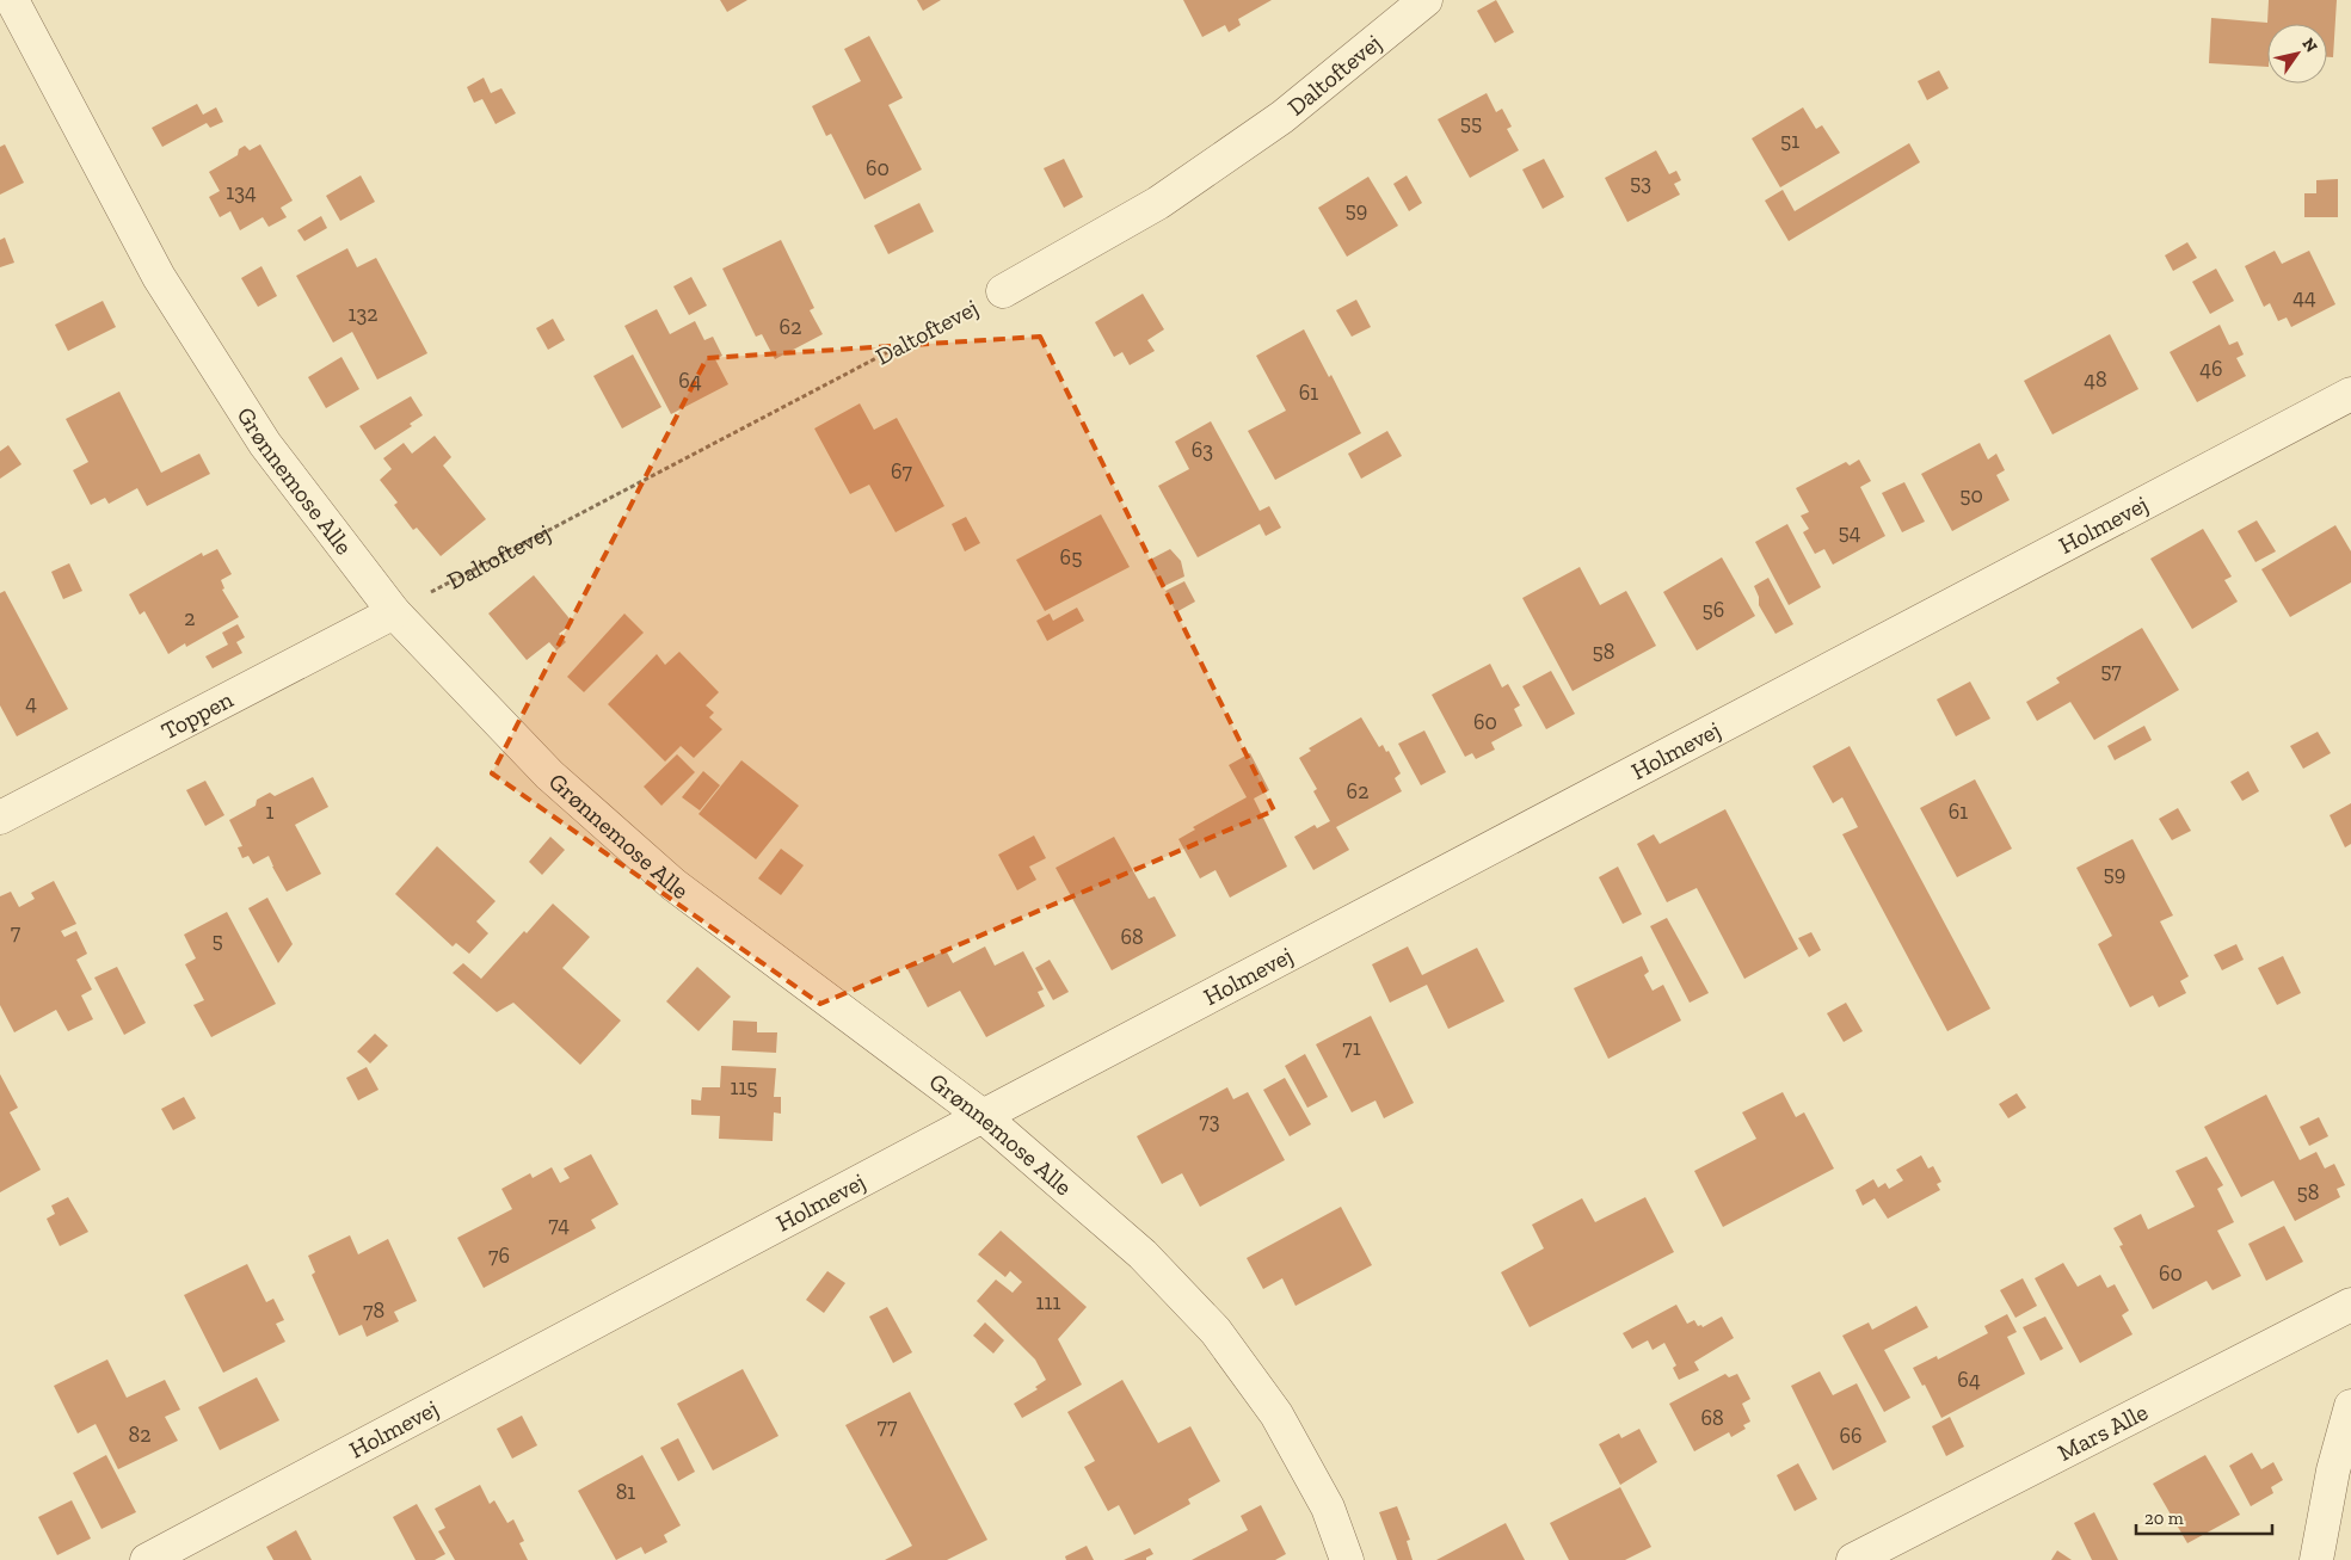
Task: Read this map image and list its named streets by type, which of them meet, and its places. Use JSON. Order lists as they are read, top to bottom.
{
  "streets": {
    "street": [
      "Daltoftevej",
      "Grønnemose Alle",
      "Holmevej",
      "Toppen",
      "Mars Alle"
    ]
  },
  "crossings": [
    ["Daltoftevej", "Grønnemose Alle"],
    ["Daltoftevej", "Toppen"],
    ["Grønnemose Alle", "Holmevej"],
    ["Grønnemose Alle", "Toppen"]
  ],
  "house_numbers": [
    "55",
    "51",
    "60",
    "53",
    "134",
    "59",
    "44",
    "132",
    "62",
    "46",
    "48",
    "64",
    "61",
    "63",
    "67",
    "50",
    "54",
    "65",
    "56",
    "2",
    "58",
    "57",
    "4",
    "60",
    "62",
    "1",
    "61",
    "59",
    "7",
    "68",
    "5",
    "71",
    "115",
    "73",
    "58",
    "74",
    "76",
    "60",
    "111",
    "78",
    "64",
    "68",
    "77",
    "82",
    "66",
    "81"
  ],
  "scale_bar": "20 m",
  "north": "top right"
}
